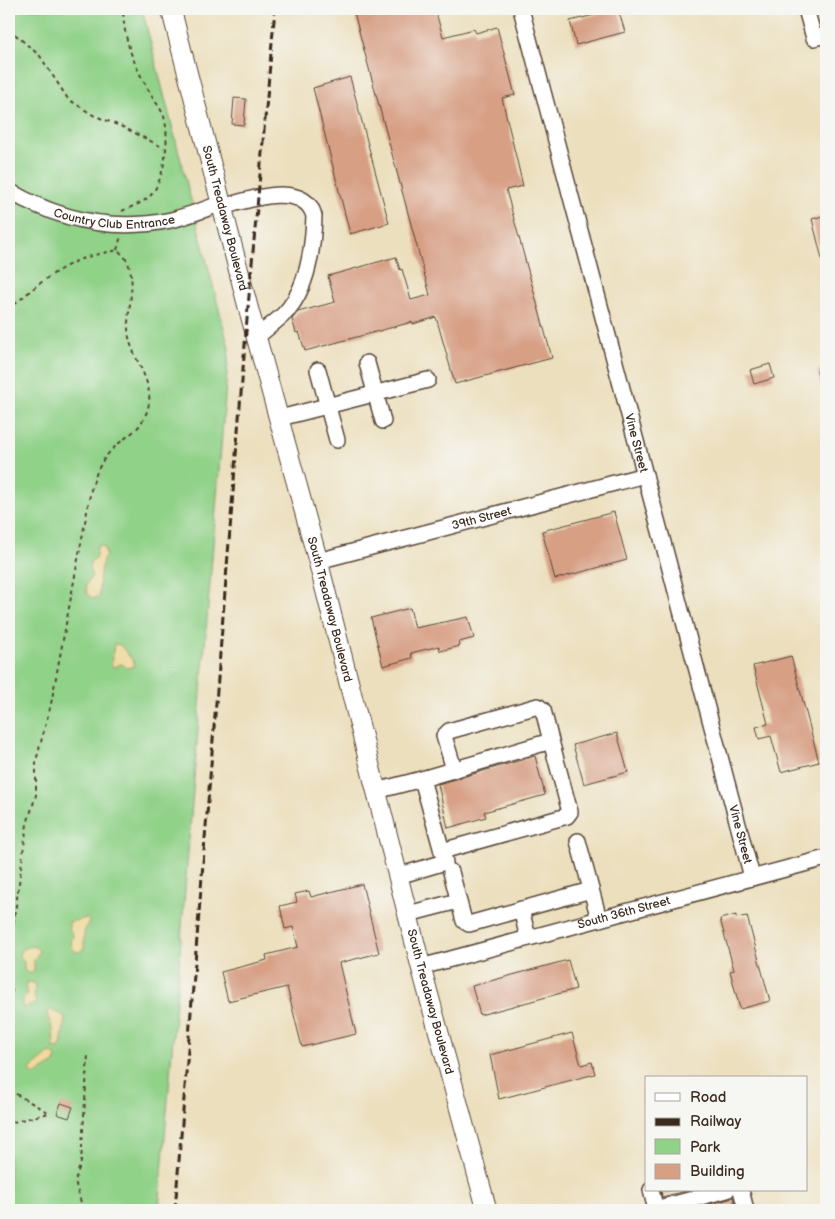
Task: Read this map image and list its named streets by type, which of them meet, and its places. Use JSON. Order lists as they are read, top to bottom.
{
  "streets": {
    "main road": ["South Treadaway Boulevard"],
    "street": [
      "Country Club Entrance",
      "Vine Street",
      "39th Street",
      "South 36th Street"
    ]
  },
  "crossings": [
    ["Country Club Entrance", "South Treadaway Boulevard"],
    ["South Treadaway Boulevard", "39th Street"],
    ["South Treadaway Boulevard", "South 36th Street"],
    ["Vine Street", "39th Street"],
    ["Vine Street", "South 36th Street"]
  ],
  "legend": [
    "Road",
    "Railway",
    "Park",
    "Building"
  ]
}
